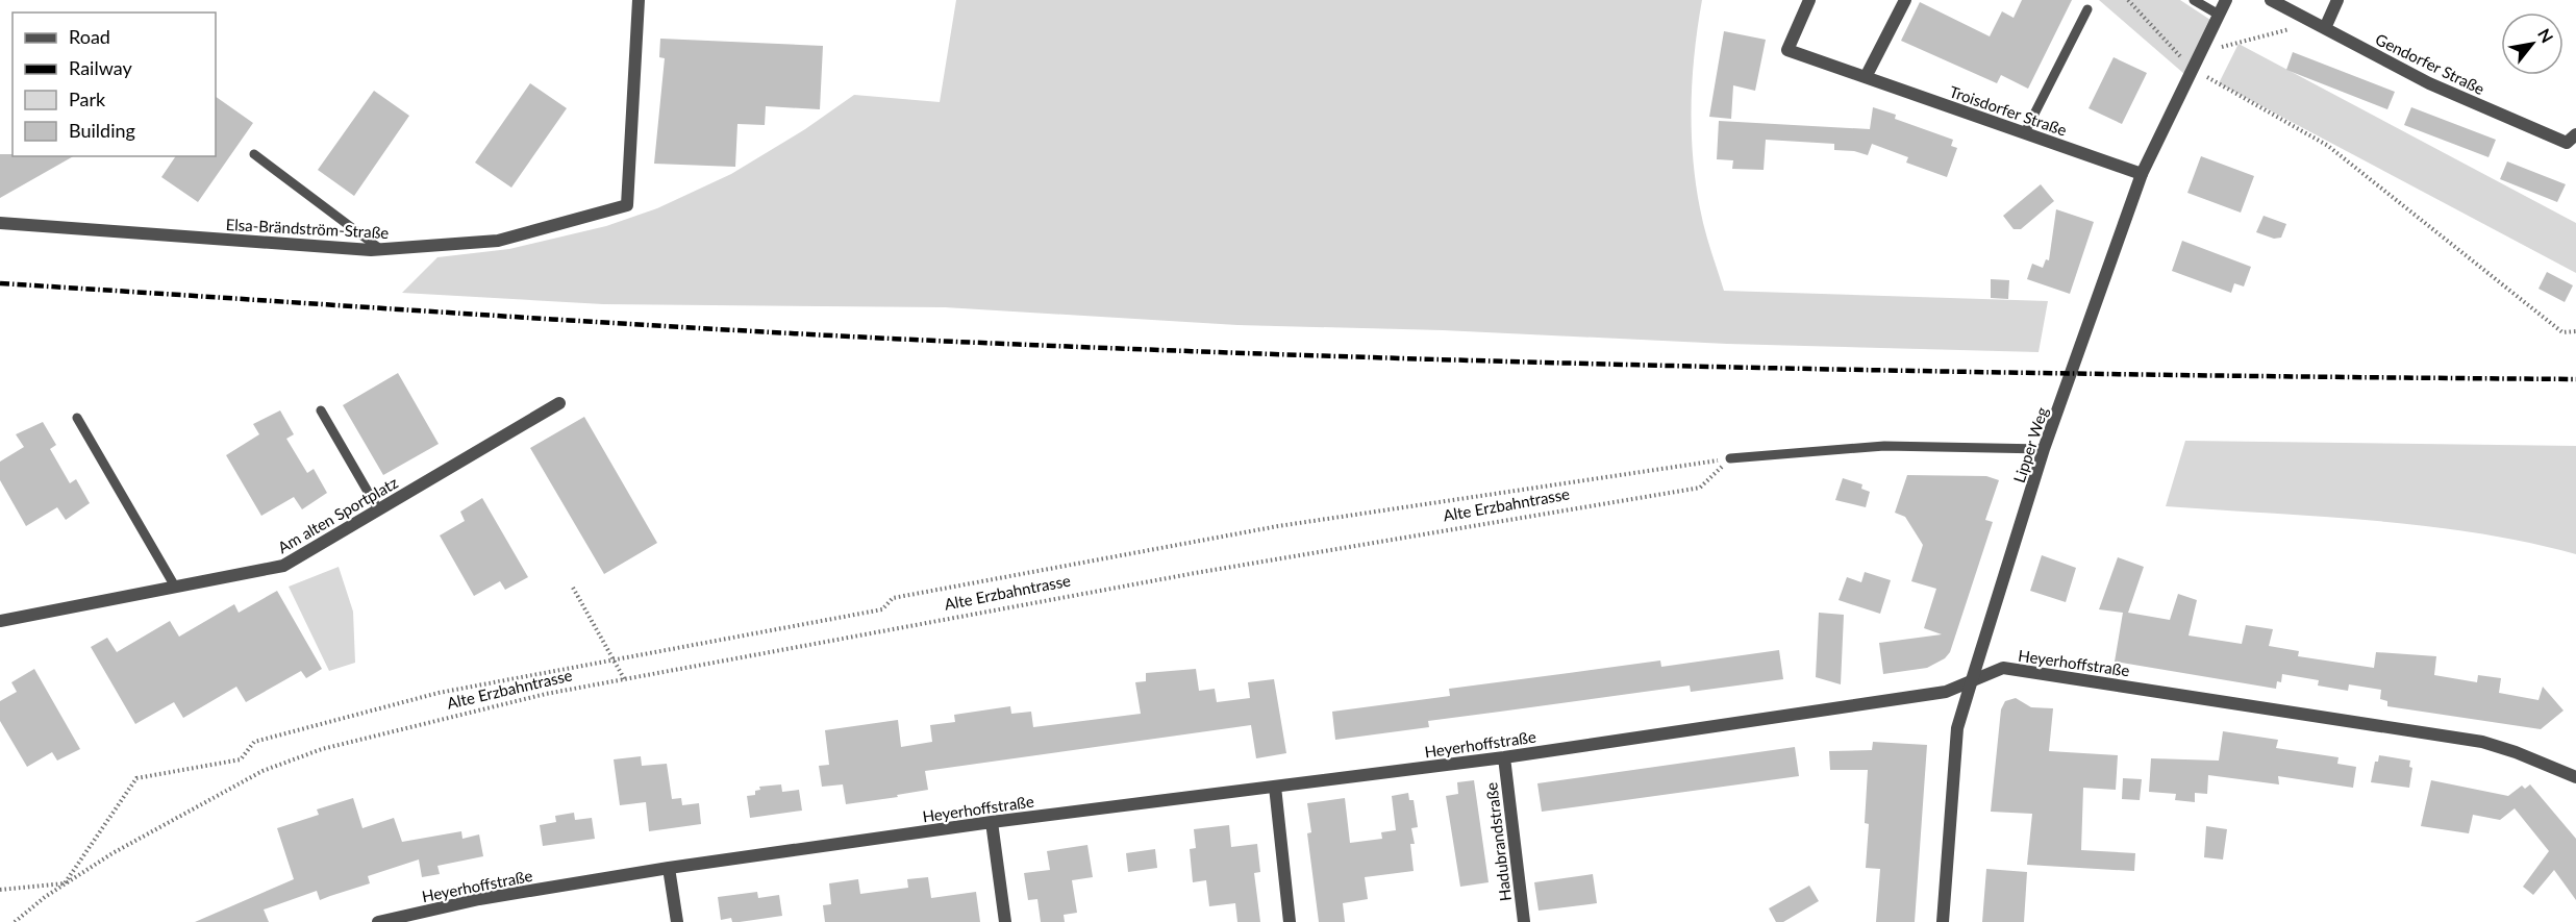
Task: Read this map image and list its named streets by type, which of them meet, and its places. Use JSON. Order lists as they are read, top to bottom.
{
  "streets": {
    "street": [
      "Gendorfer Straße",
      "Troisdorfer Straße",
      "Elsa-Brändström-Straße",
      "Lipper Weg",
      "Am alten Sportplatz",
      "Heyerhoffstraße",
      "Hadubrandstraße"
    ],
    "path": ["Alte Erzbahntrasse"]
  },
  "crossings": [
    ["Troisdorfer Straße", "Lipper Weg"],
    ["Lipper Weg", "Heyerhoffstraße"],
    ["Heyerhoffstraße", "Hadubrandstraße"]
  ],
  "legend": [
    "Road",
    "Railway",
    "Park",
    "Building"
  ],
  "north": "top right"
}
